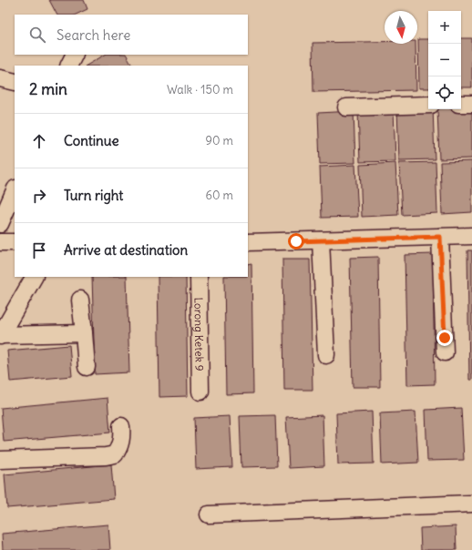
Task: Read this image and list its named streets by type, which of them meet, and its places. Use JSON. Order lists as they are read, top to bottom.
{
  "streets": {
    "street": ["Lorong Ketek 9"]
  },
  "north": "bottom",
  "page": {
    "map_buttons": ["+", "−"],
    "search": "Search here",
    "heading": ["2 min", "Walk · 150 m"],
    "list": [
      ["Continue", "90 m"],
      ["Turn right", "60 m"],
      "Arrive at destination"
    ]
  }
}
